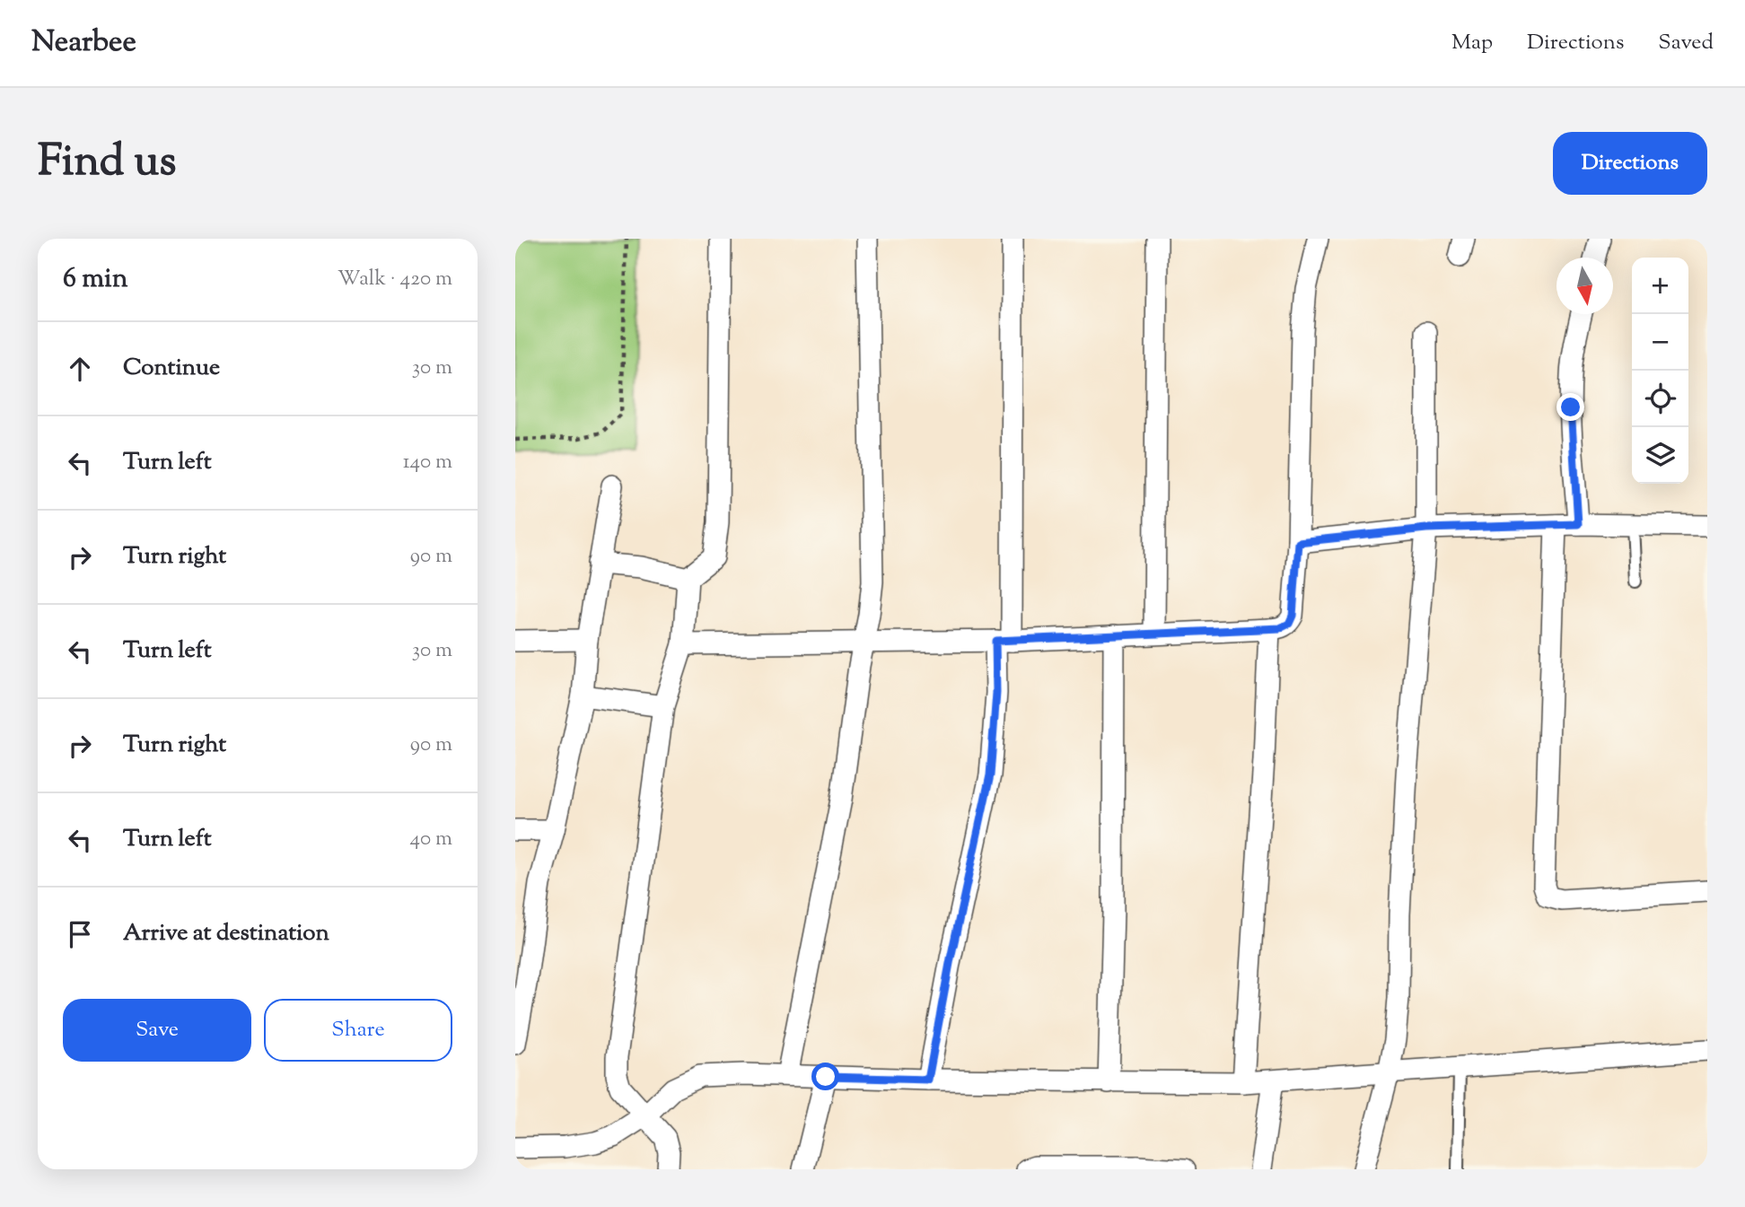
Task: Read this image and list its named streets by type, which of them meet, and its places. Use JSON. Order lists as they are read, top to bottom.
{
  "north": "bottom",
  "page": {
    "header": "Nearbee",
    "nav": ["Map", "Directions", "Saved"],
    "title": "Find us",
    "buttons": [
      "Directions",
      ["Save", "Share"]
    ],
    "heading": ["6 min", "Walk · 420 m"],
    "map_buttons": ["+", "−"],
    "list": [
      ["Continue", "30 m"],
      ["Turn left", "140 m"],
      ["Turn right", "90 m"],
      ["Turn left", "30 m"],
      ["Turn right", "90 m"],
      ["Turn left", "40 m"],
      "Arrive at destination"
    ]
  }
}
